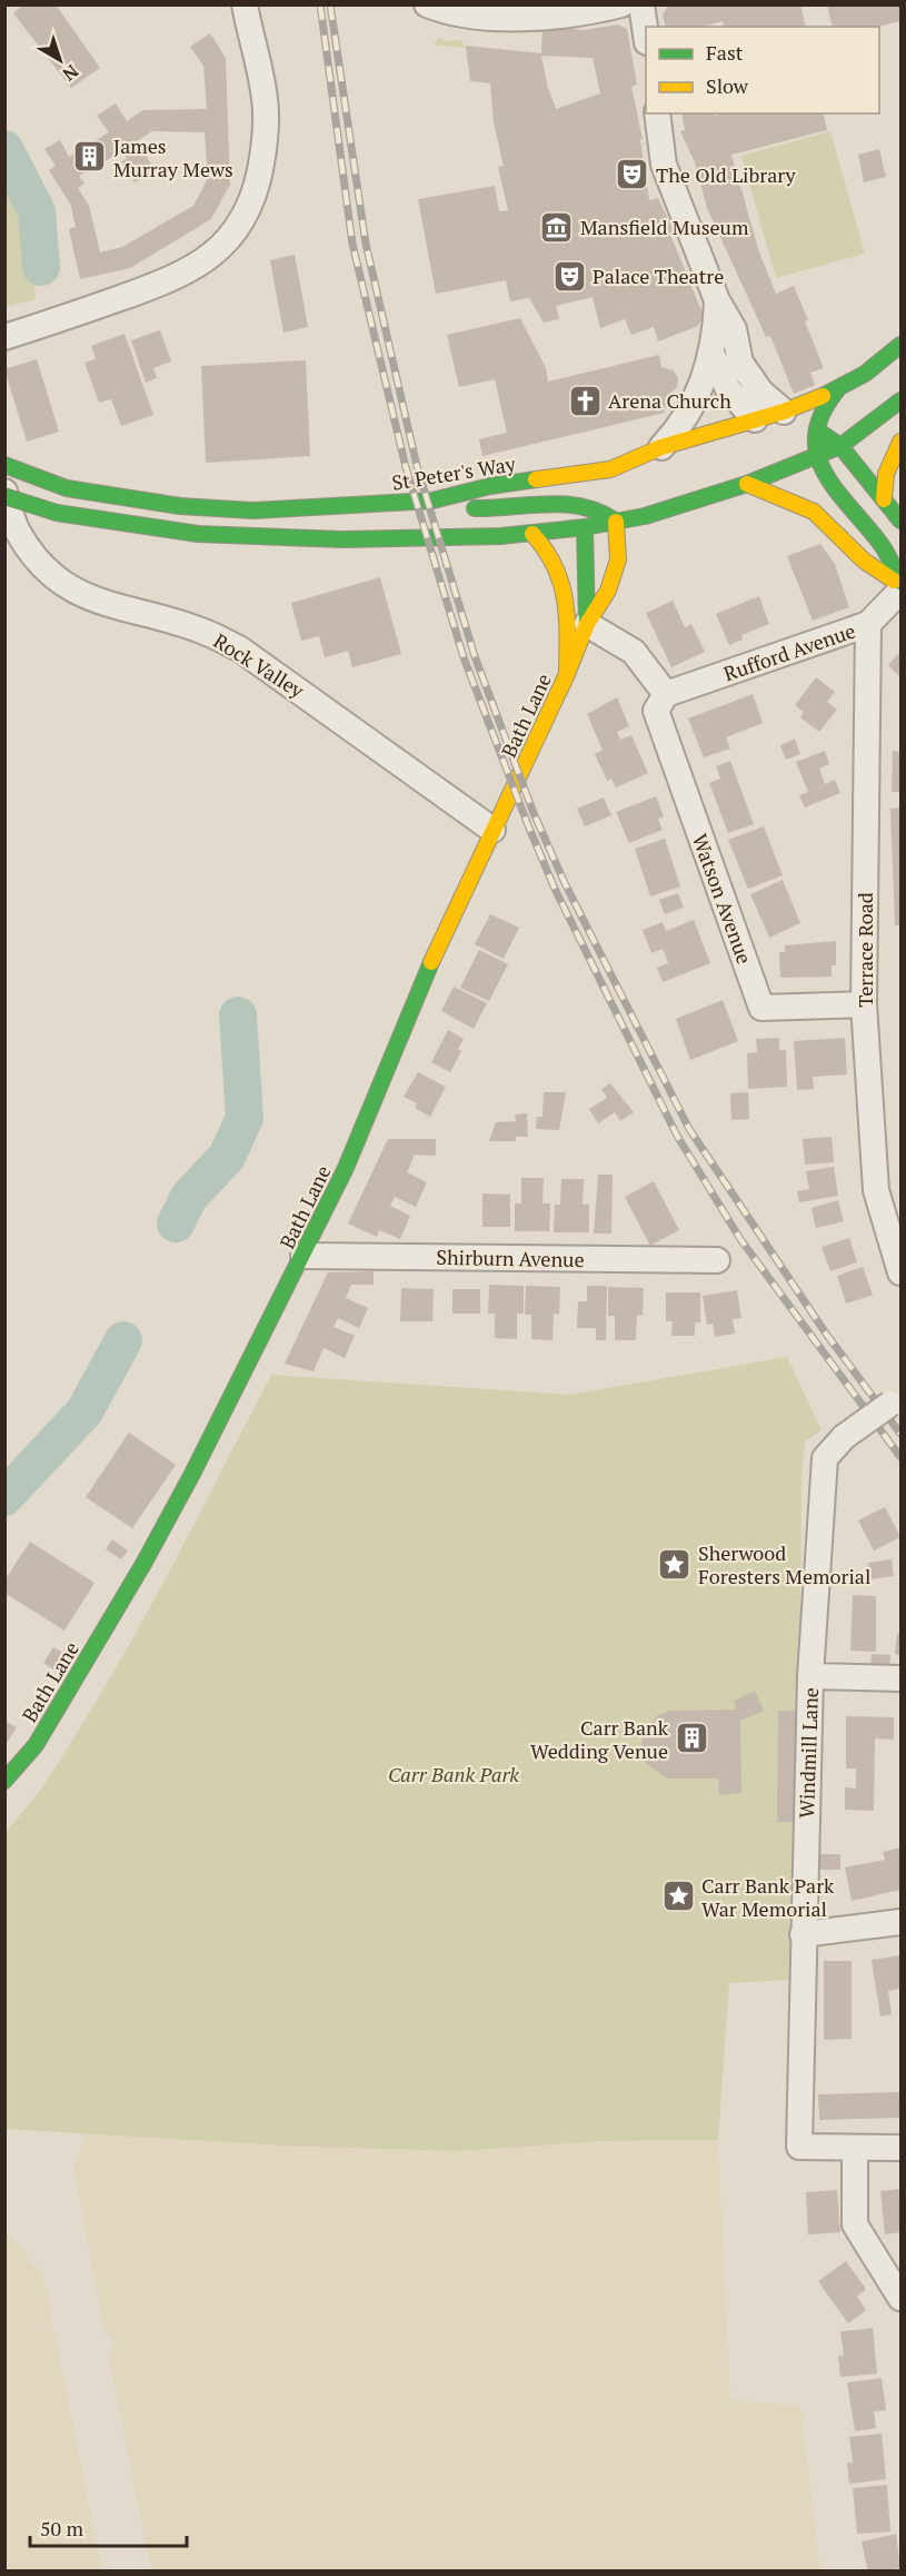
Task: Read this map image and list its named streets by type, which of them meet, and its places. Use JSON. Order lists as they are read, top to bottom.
{
  "streets": {
    "main road": ["St Peter's Way", "Bath Lane"],
    "street": [
      "Rufford Avenue",
      "Rock Valley",
      "Watson Avenue",
      "Terrace Road",
      "Shirburn Avenue",
      "Windmill Lane"
    ]
  },
  "crossings": [
    ["Rufford Avenue", "Watson Avenue"],
    ["Rufford Avenue", "Terrace Road"],
    ["Rock Valley", "Bath Lane"],
    ["Bath Lane", "Shirburn Avenue"],
    ["Watson Avenue", "Terrace Road"]
  ],
  "parks": ["Carr Bank Park"],
  "places": {
    "building": ["James Murray Mews", "Carr Bank Wedding Venue"],
    "theatre": ["The Old Library", "Palace Theatre"],
    "museum": ["Mansfield Museum"],
    "church": ["Arena Church"],
    "place": ["Sherwood Foresters Memorial", "Carr Bank Park War Memorial"]
  },
  "legend": ["Fast", "Slow"],
  "scale_bar": "50 m",
  "north": "bottom right"
}
